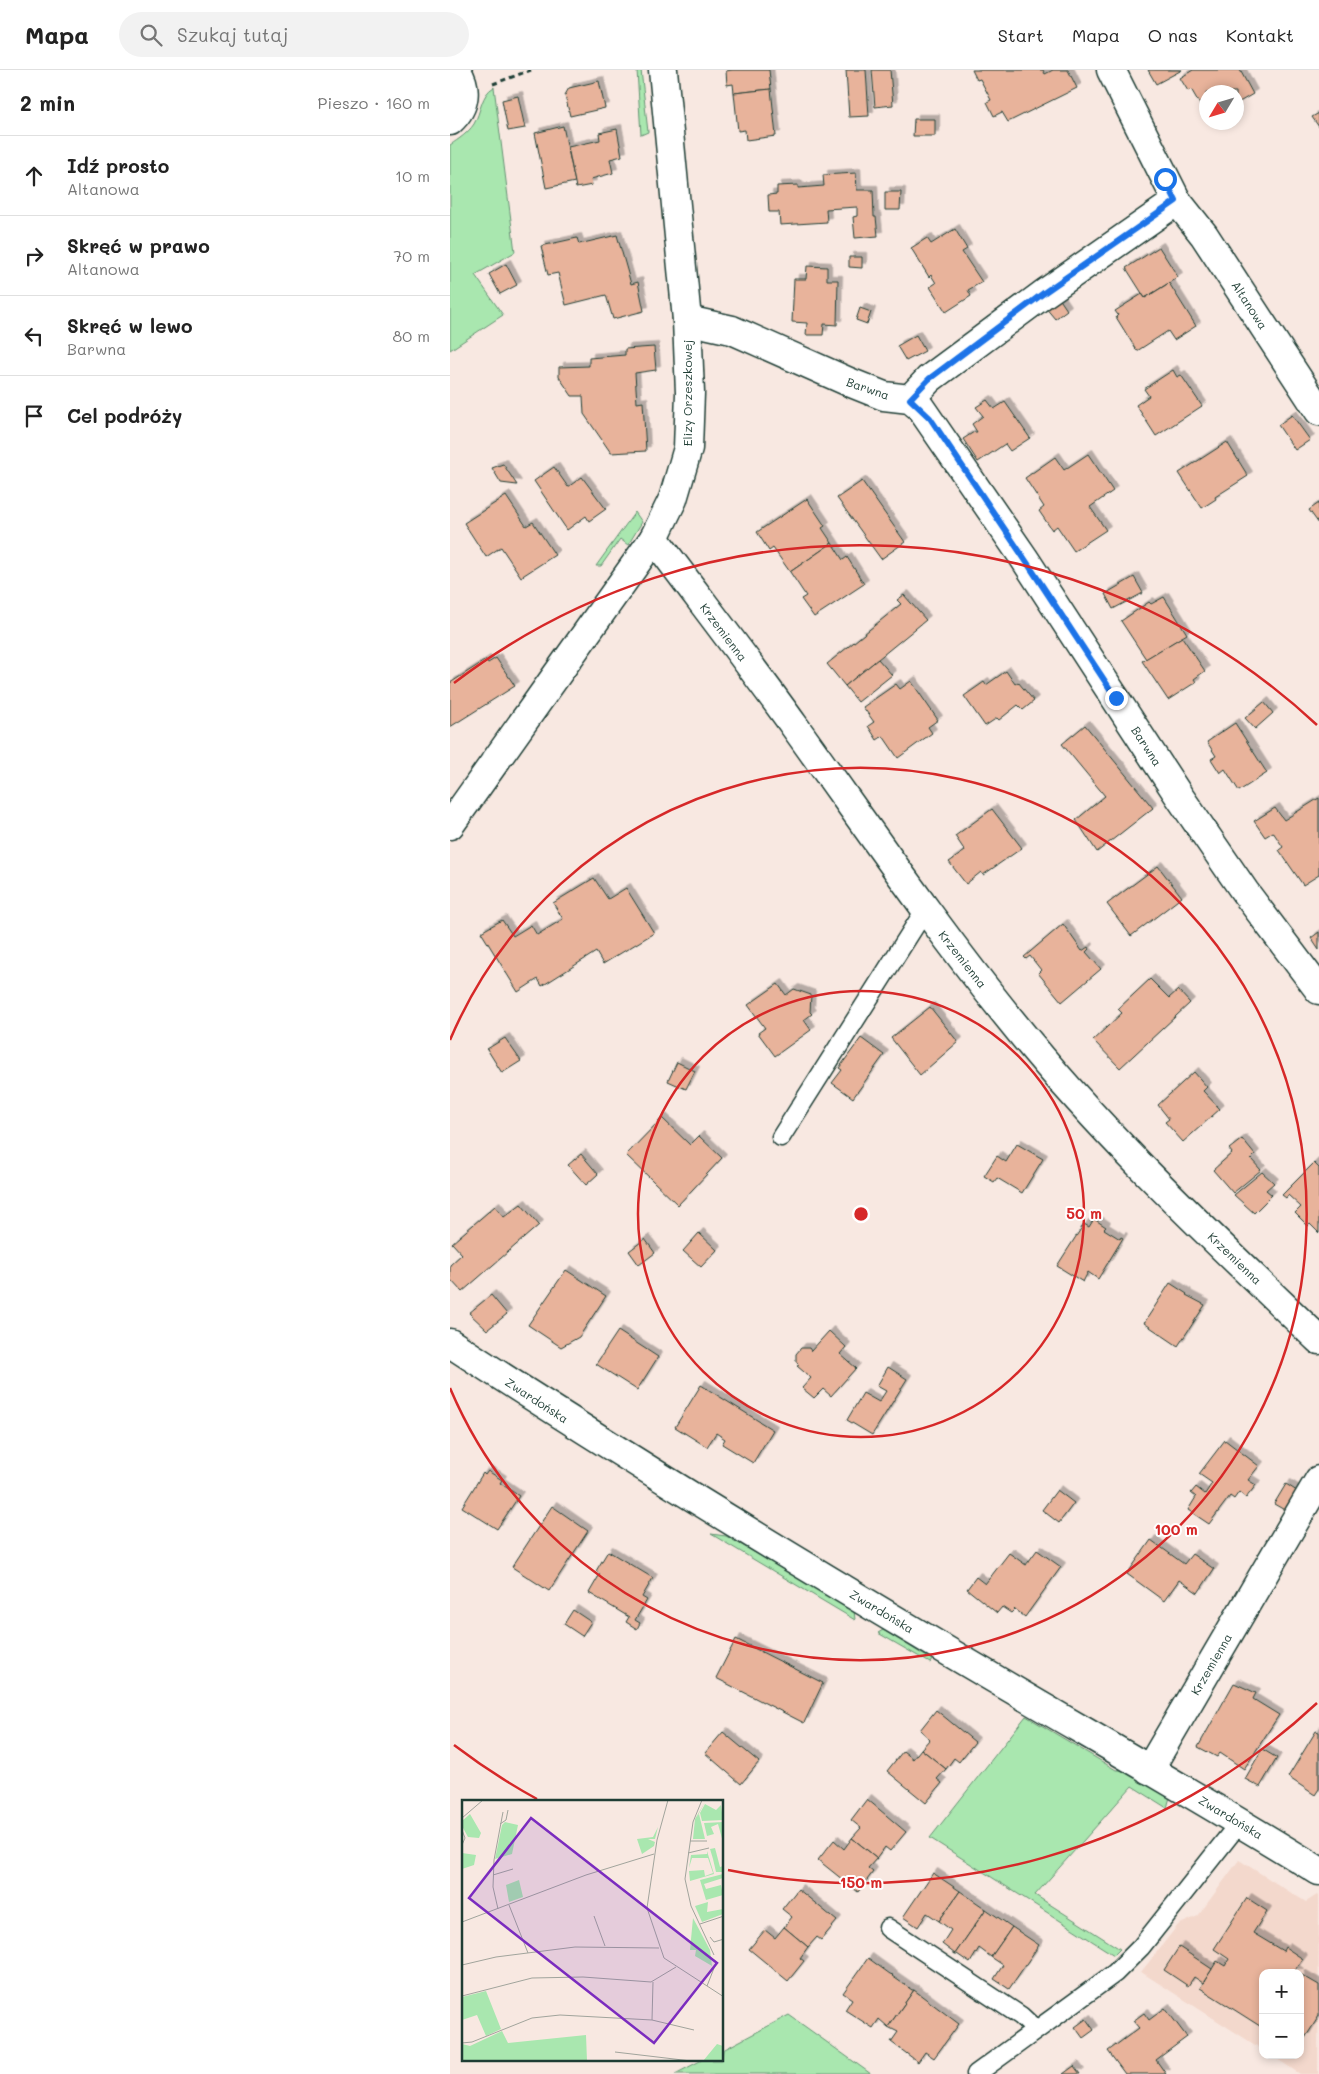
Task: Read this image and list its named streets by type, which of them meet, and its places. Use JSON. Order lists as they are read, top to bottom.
{
  "streets": {
    "street": [
      "Altanowa",
      "Barwna",
      "Elizy Orzeszkowej",
      "Krzemienna",
      "Zwardońska"
    ]
  },
  "crossings": [
    ["Barwna", "Elizy Orzeszkowej"],
    ["Elizy Orzeszkowej", "Krzemienna"],
    ["Krzemienna", "Zwardońska"]
  ],
  "north": "bottom left",
  "page": {
    "header": "Mapa",
    "search": "Szukaj tutaj",
    "nav": [
      "Start",
      "Mapa",
      "O nas",
      "Kontakt"
    ],
    "heading": ["2 min", "Pieszo · 160 m"],
    "list": [
      ["Idź prosto", "Altanowa", "10 m"],
      ["Skręć w prawo", "Altanowa", "70 m"],
      ["Skręć w lewo", "Barwna", "80 m"],
      "Cel podróży"
    ],
    "map_buttons": ["+", "−"]
  },
  "rings": ["50 m", "100 m", "150 m"]
}
